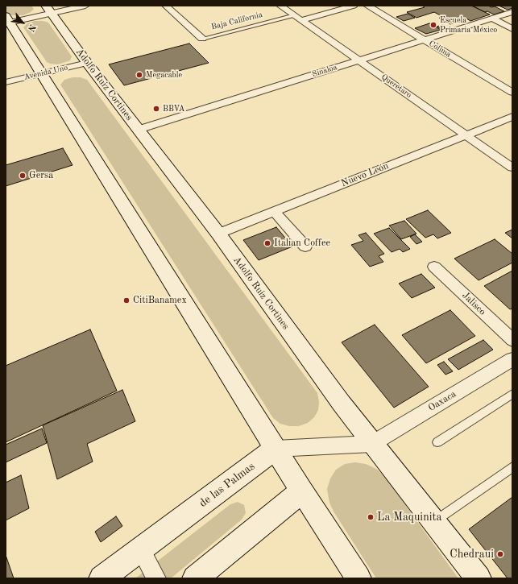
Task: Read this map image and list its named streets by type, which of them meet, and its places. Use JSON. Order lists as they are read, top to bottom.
{
  "streets": {
    "main road": ["Adolfo Ruiz Cortines", "de las Palmas"],
    "street": [
      "Baja California",
      "Colima",
      "Sinaloa",
      "Avenida Uno",
      "Querétaro",
      "Nuevo León",
      "Jalisco",
      "Oaxaca"
    ]
  },
  "crossings": [
    ["Baja California", "Querétaro"],
    ["Colima", "Sinaloa"],
    ["Sinaloa", "Adolfo Ruiz Cortines"],
    ["Sinaloa", "Querétaro"],
    ["Avenida Uno", "Adolfo Ruiz Cortines"],
    ["Adolfo Ruiz Cortines", "Nuevo León"],
    ["Adolfo Ruiz Cortines", "Oaxaca"],
    ["Querétaro", "Nuevo León"]
  ],
  "places": [
    "Escuela Primaria México",
    "Megacable",
    "BBVA",
    "Gersa",
    "Italian Coffee",
    "CitiBanamex",
    "La Maquinita",
    "Chedraui"
  ],
  "north": "bottom right"
}
